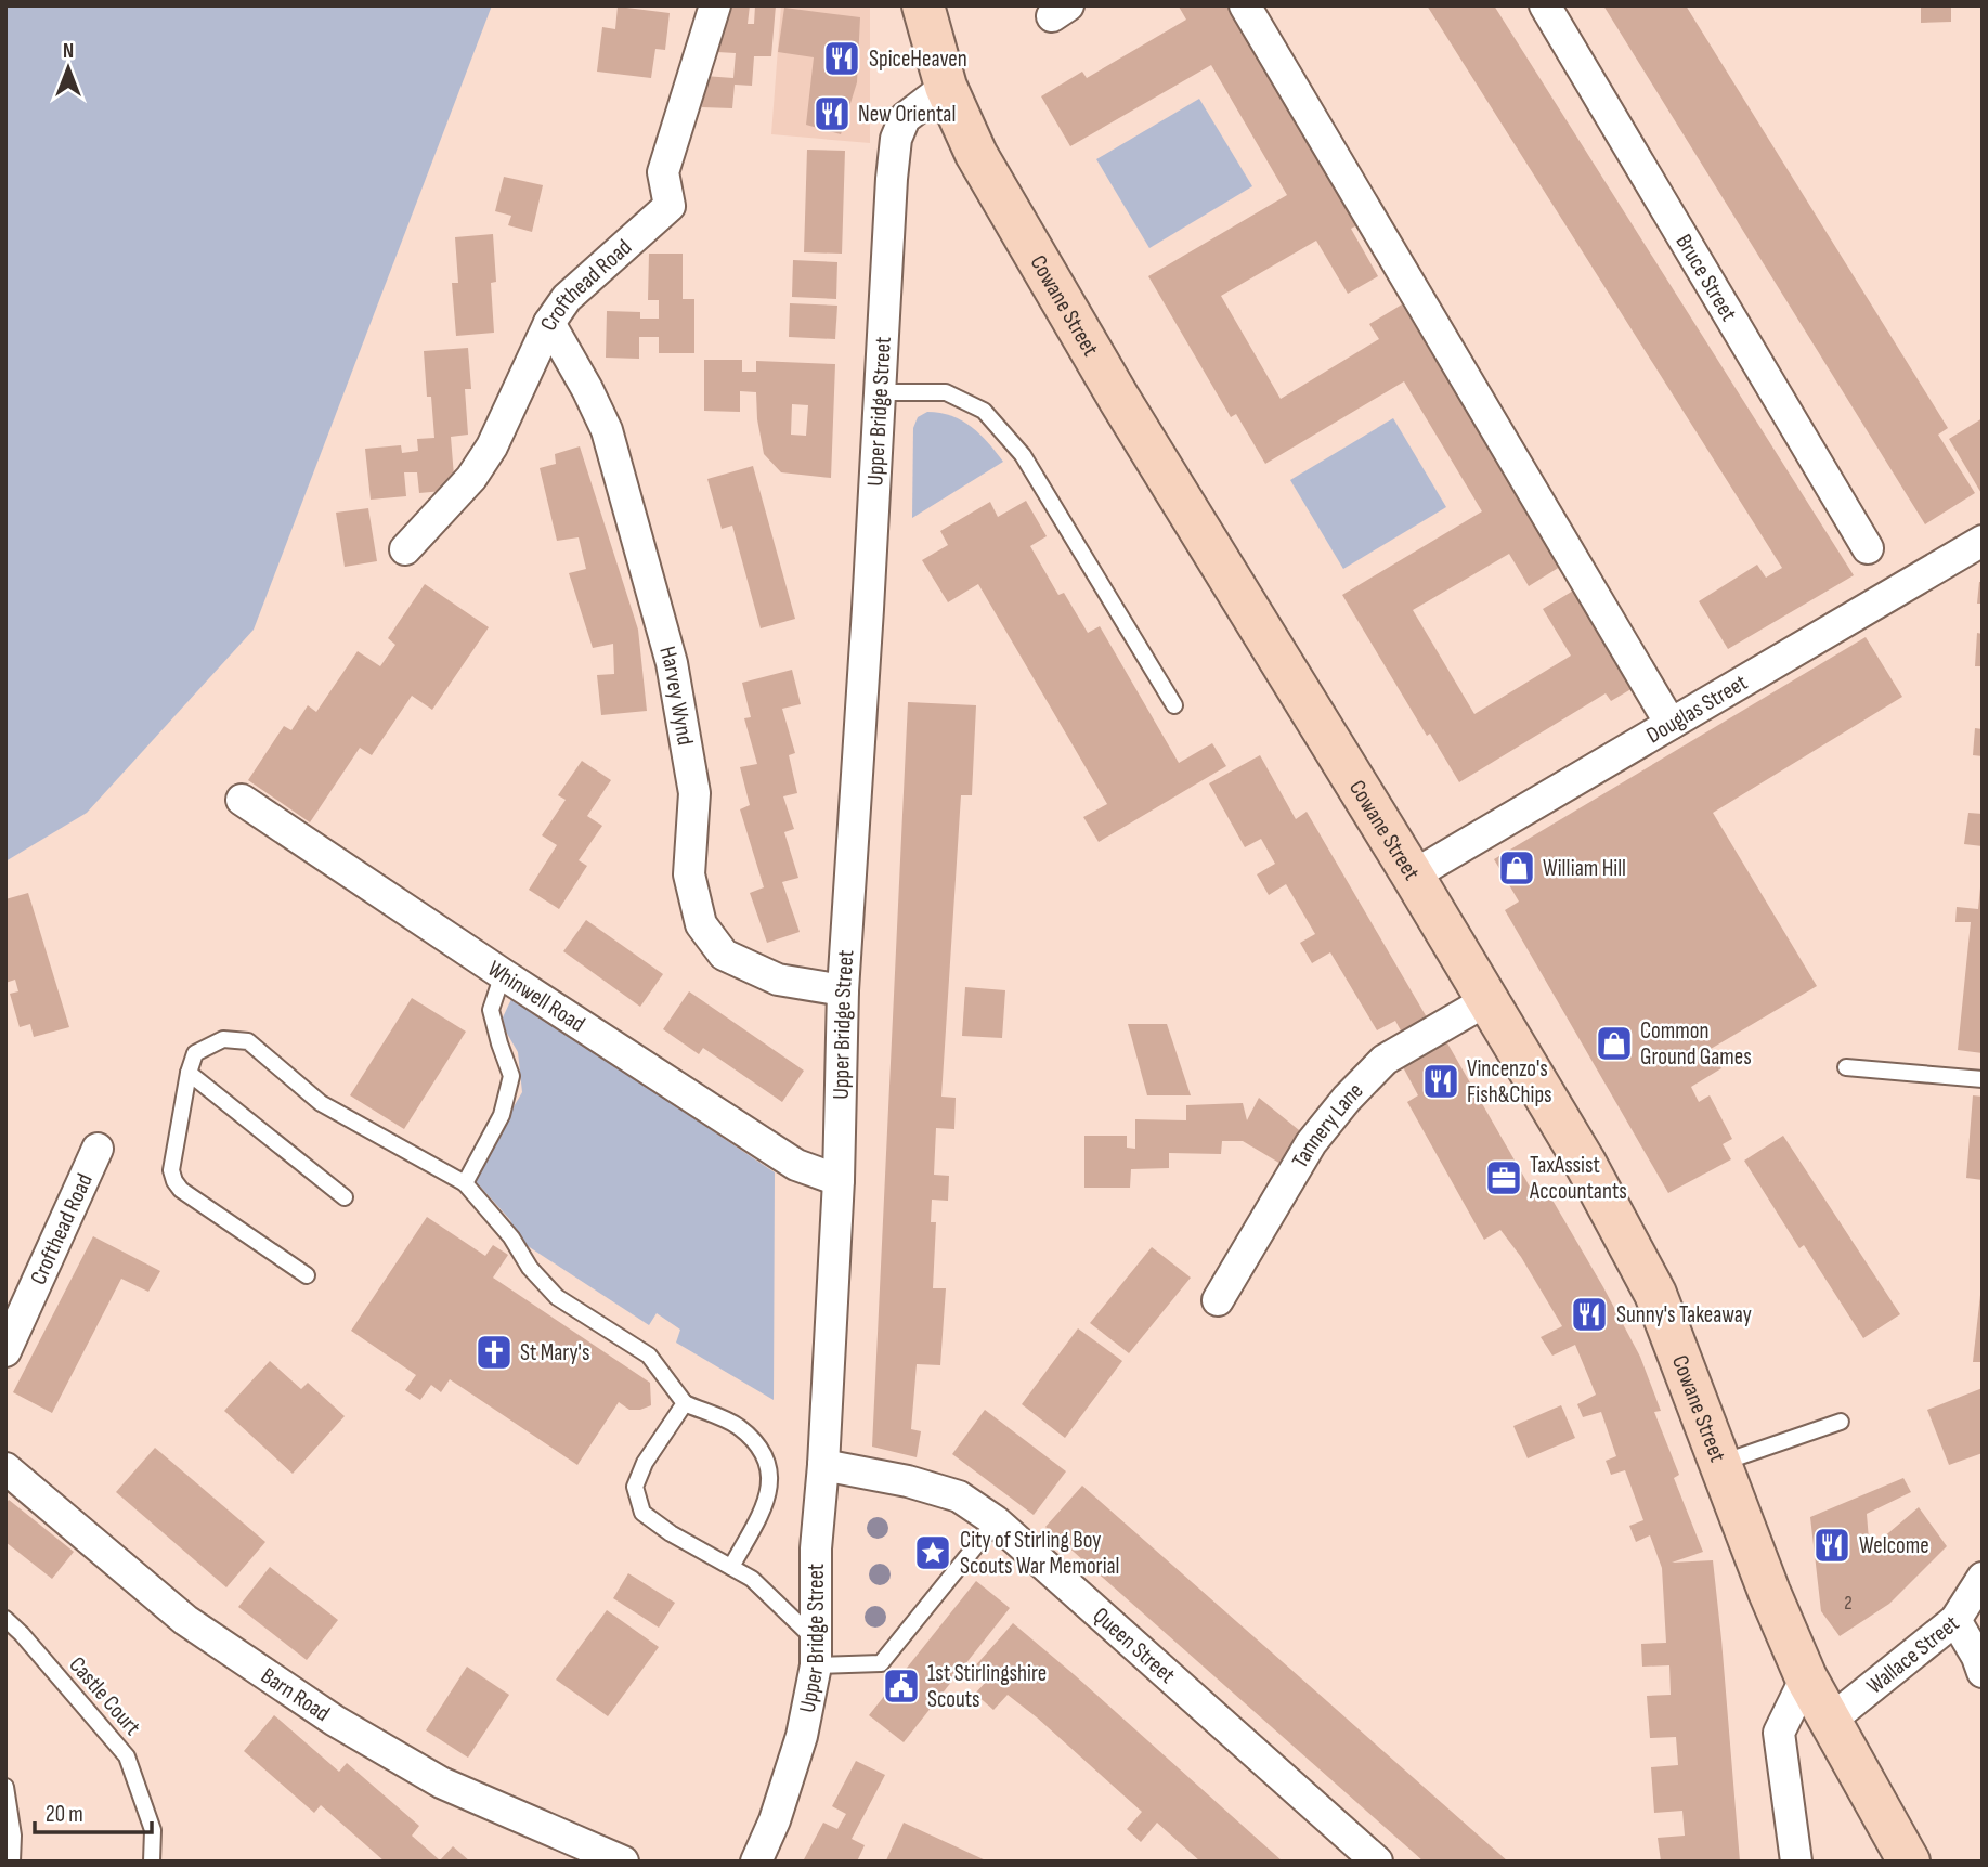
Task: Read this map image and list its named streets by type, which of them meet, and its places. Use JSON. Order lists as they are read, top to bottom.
{
  "streets": {
    "main road": ["Cowane Street"],
    "street": [
      "Bruce Street",
      "Crofthead Road",
      "Upper Bridge Street",
      "Harvey Wynd",
      "Douglas Street",
      "Whinwell Road",
      "Tannery Lane",
      "Queen Street",
      "Wallace Street",
      "Barn Road"
    ],
    "lane": ["Castle Court"]
  },
  "crossings": [
    ["Crofthead Road", "Harvey Wynd"],
    ["Cowane Street", "Upper Bridge Street"],
    ["Cowane Street", "Douglas Street"],
    ["Cowane Street", "Tannery Lane"],
    ["Cowane Street", "Wallace Street"],
    ["Upper Bridge Street", "Harvey Wynd"],
    ["Upper Bridge Street", "Whinwell Road"],
    ["Upper Bridge Street", "Queen Street"]
  ],
  "places": {
    "restaurant": [
      "SpiceHeaven",
      "New Oriental",
      "Vincenzo's Fish&Chips",
      "Sunny's Takeaway",
      "Welcome"
    ],
    "shop": ["William Hill", "Common Ground Games"],
    "office": ["TaxAssist Accountants"],
    "church": ["St Mary's"],
    "place": ["City of Stirling Boy Scouts War Memorial"],
    "public building": ["1st Stirlingshire Scouts"]
  },
  "house_numbers": ["2"],
  "scale_bar": "20 m",
  "north": "top"
}
